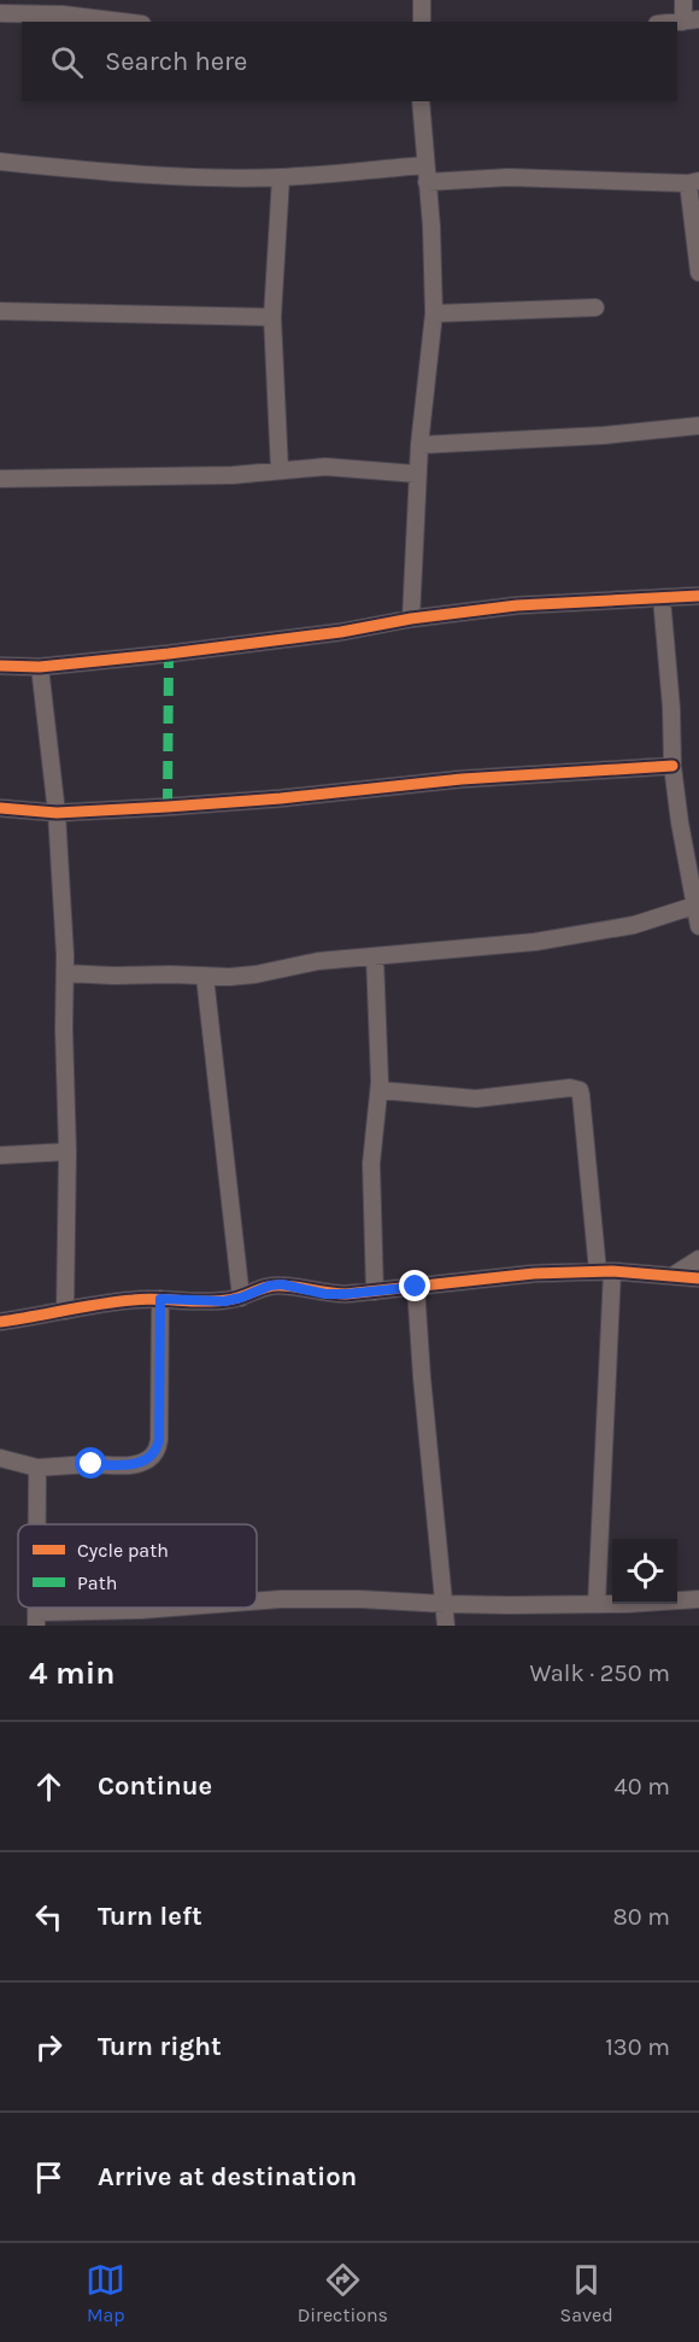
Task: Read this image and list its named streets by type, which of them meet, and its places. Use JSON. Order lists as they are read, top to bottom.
{
  "legend": ["Cycle path", "Path"],
  "page": {
    "search": "Search here",
    "heading": ["4 min", "Walk · 250 m"],
    "list": [
      ["Continue", "40 m"],
      ["Turn left", "80 m"],
      ["Turn right", "130 m"],
      "Arrive at destination"
    ],
    "nav": ["Map", "Directions", "Saved"]
  }
}
